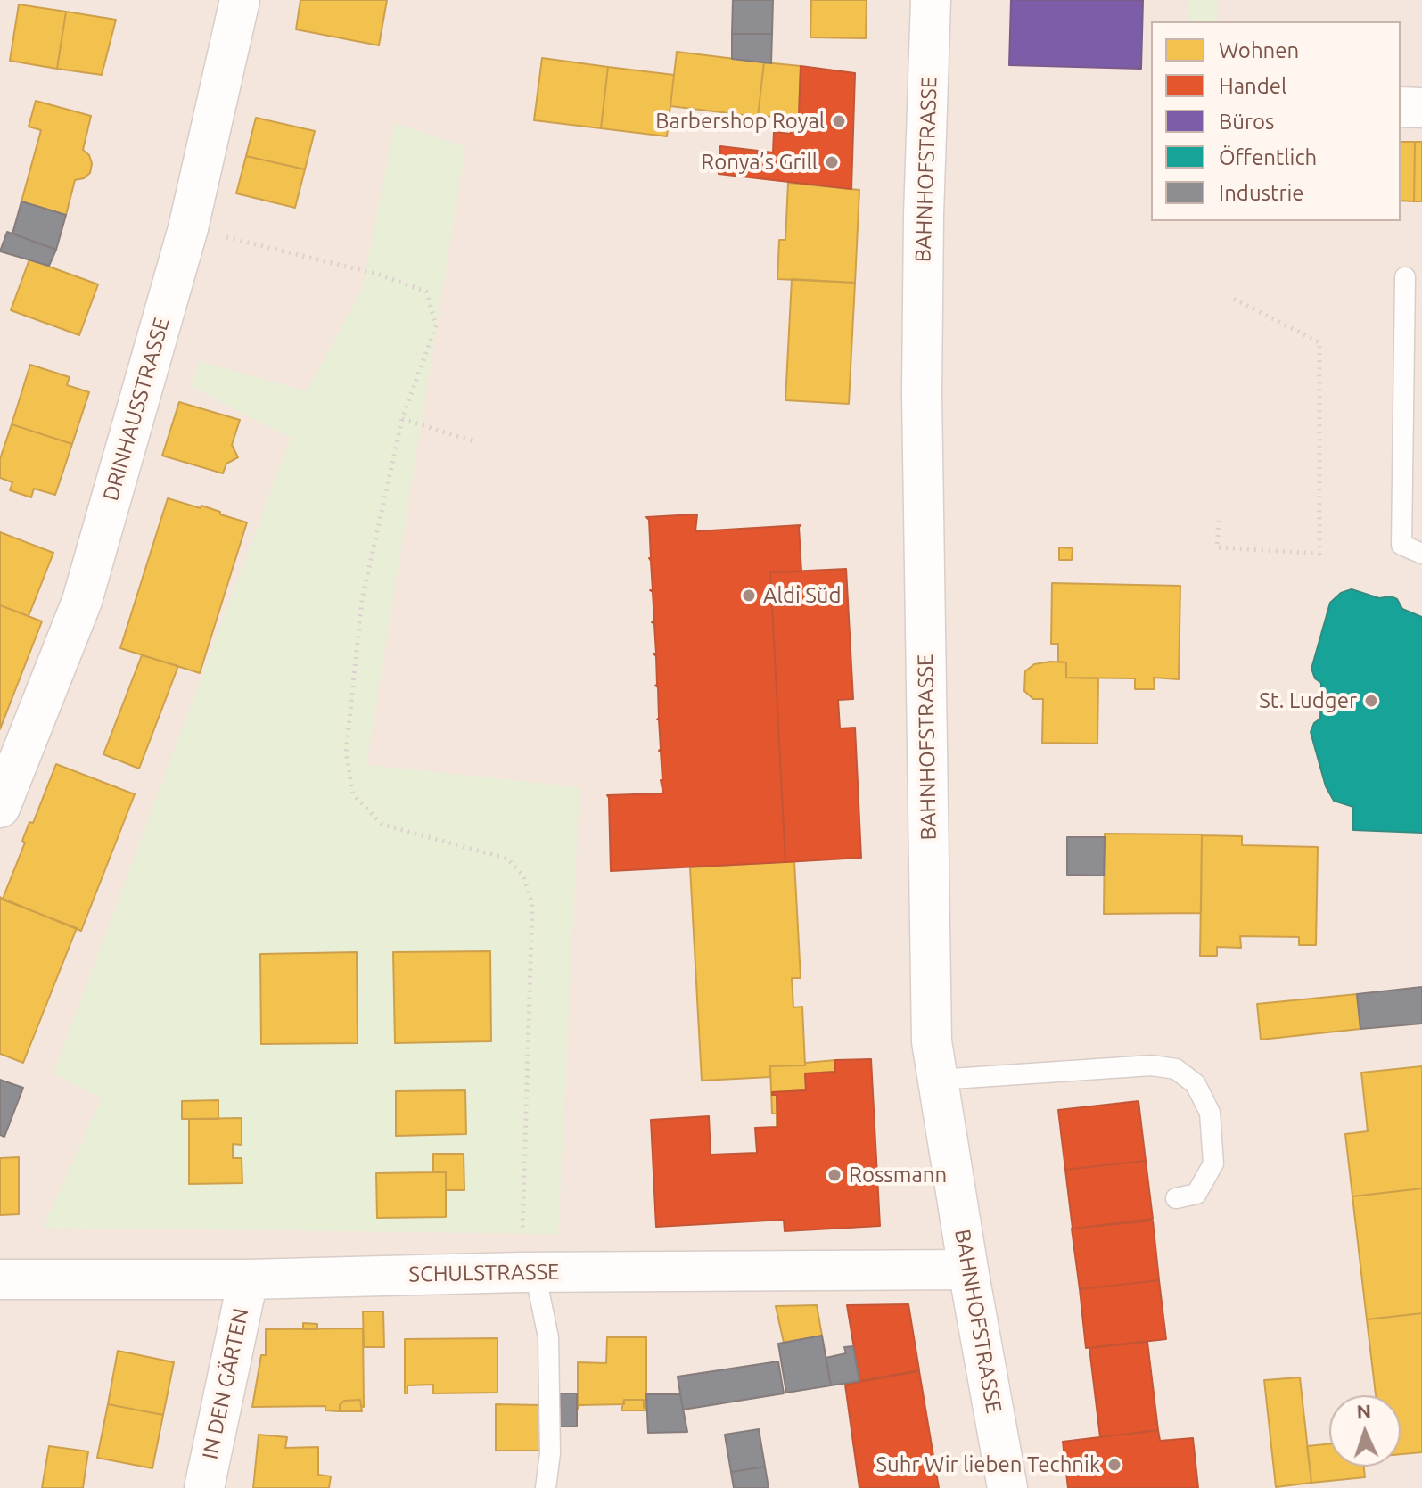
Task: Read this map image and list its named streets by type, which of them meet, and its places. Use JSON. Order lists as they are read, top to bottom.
{
  "streets": {
    "street": [
      "BAHNHOFSTRASSE",
      "DRINHAUSSTRASSE",
      "SCHULSTRASSE",
      "IN DEN GÄRTEN"
    ]
  },
  "crossings": [
    ["BAHNHOFSTRASSE", "SCHULSTRASSE"],
    ["SCHULSTRASSE", "IN DEN GÄRTEN"]
  ],
  "places": [
    "Barbershop Royal",
    "Ronya’s Grill",
    "Aldi Süd",
    "St. Ludger",
    "Rossmann",
    "Suhr Wir lieben Technik"
  ],
  "legend": [
    "Wohnen",
    "Handel",
    "Büros",
    "Öffentlich",
    "Industrie"
  ],
  "north": "top"
}
